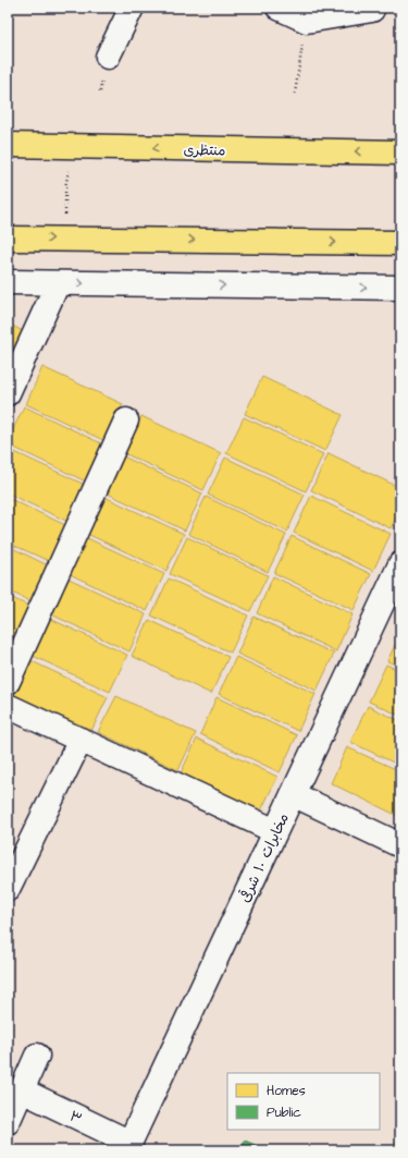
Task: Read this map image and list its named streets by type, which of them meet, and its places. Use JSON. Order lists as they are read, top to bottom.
{
  "streets": {
    "main road": ["منتظری"],
    "street": ["مخابرات ۱۰ شرقی", "۳"]
  },
  "crossings": [
    ["مخابرات ۱۰ شرقی", "۳"]
  ],
  "legend": ["Homes", "Public"]
}
